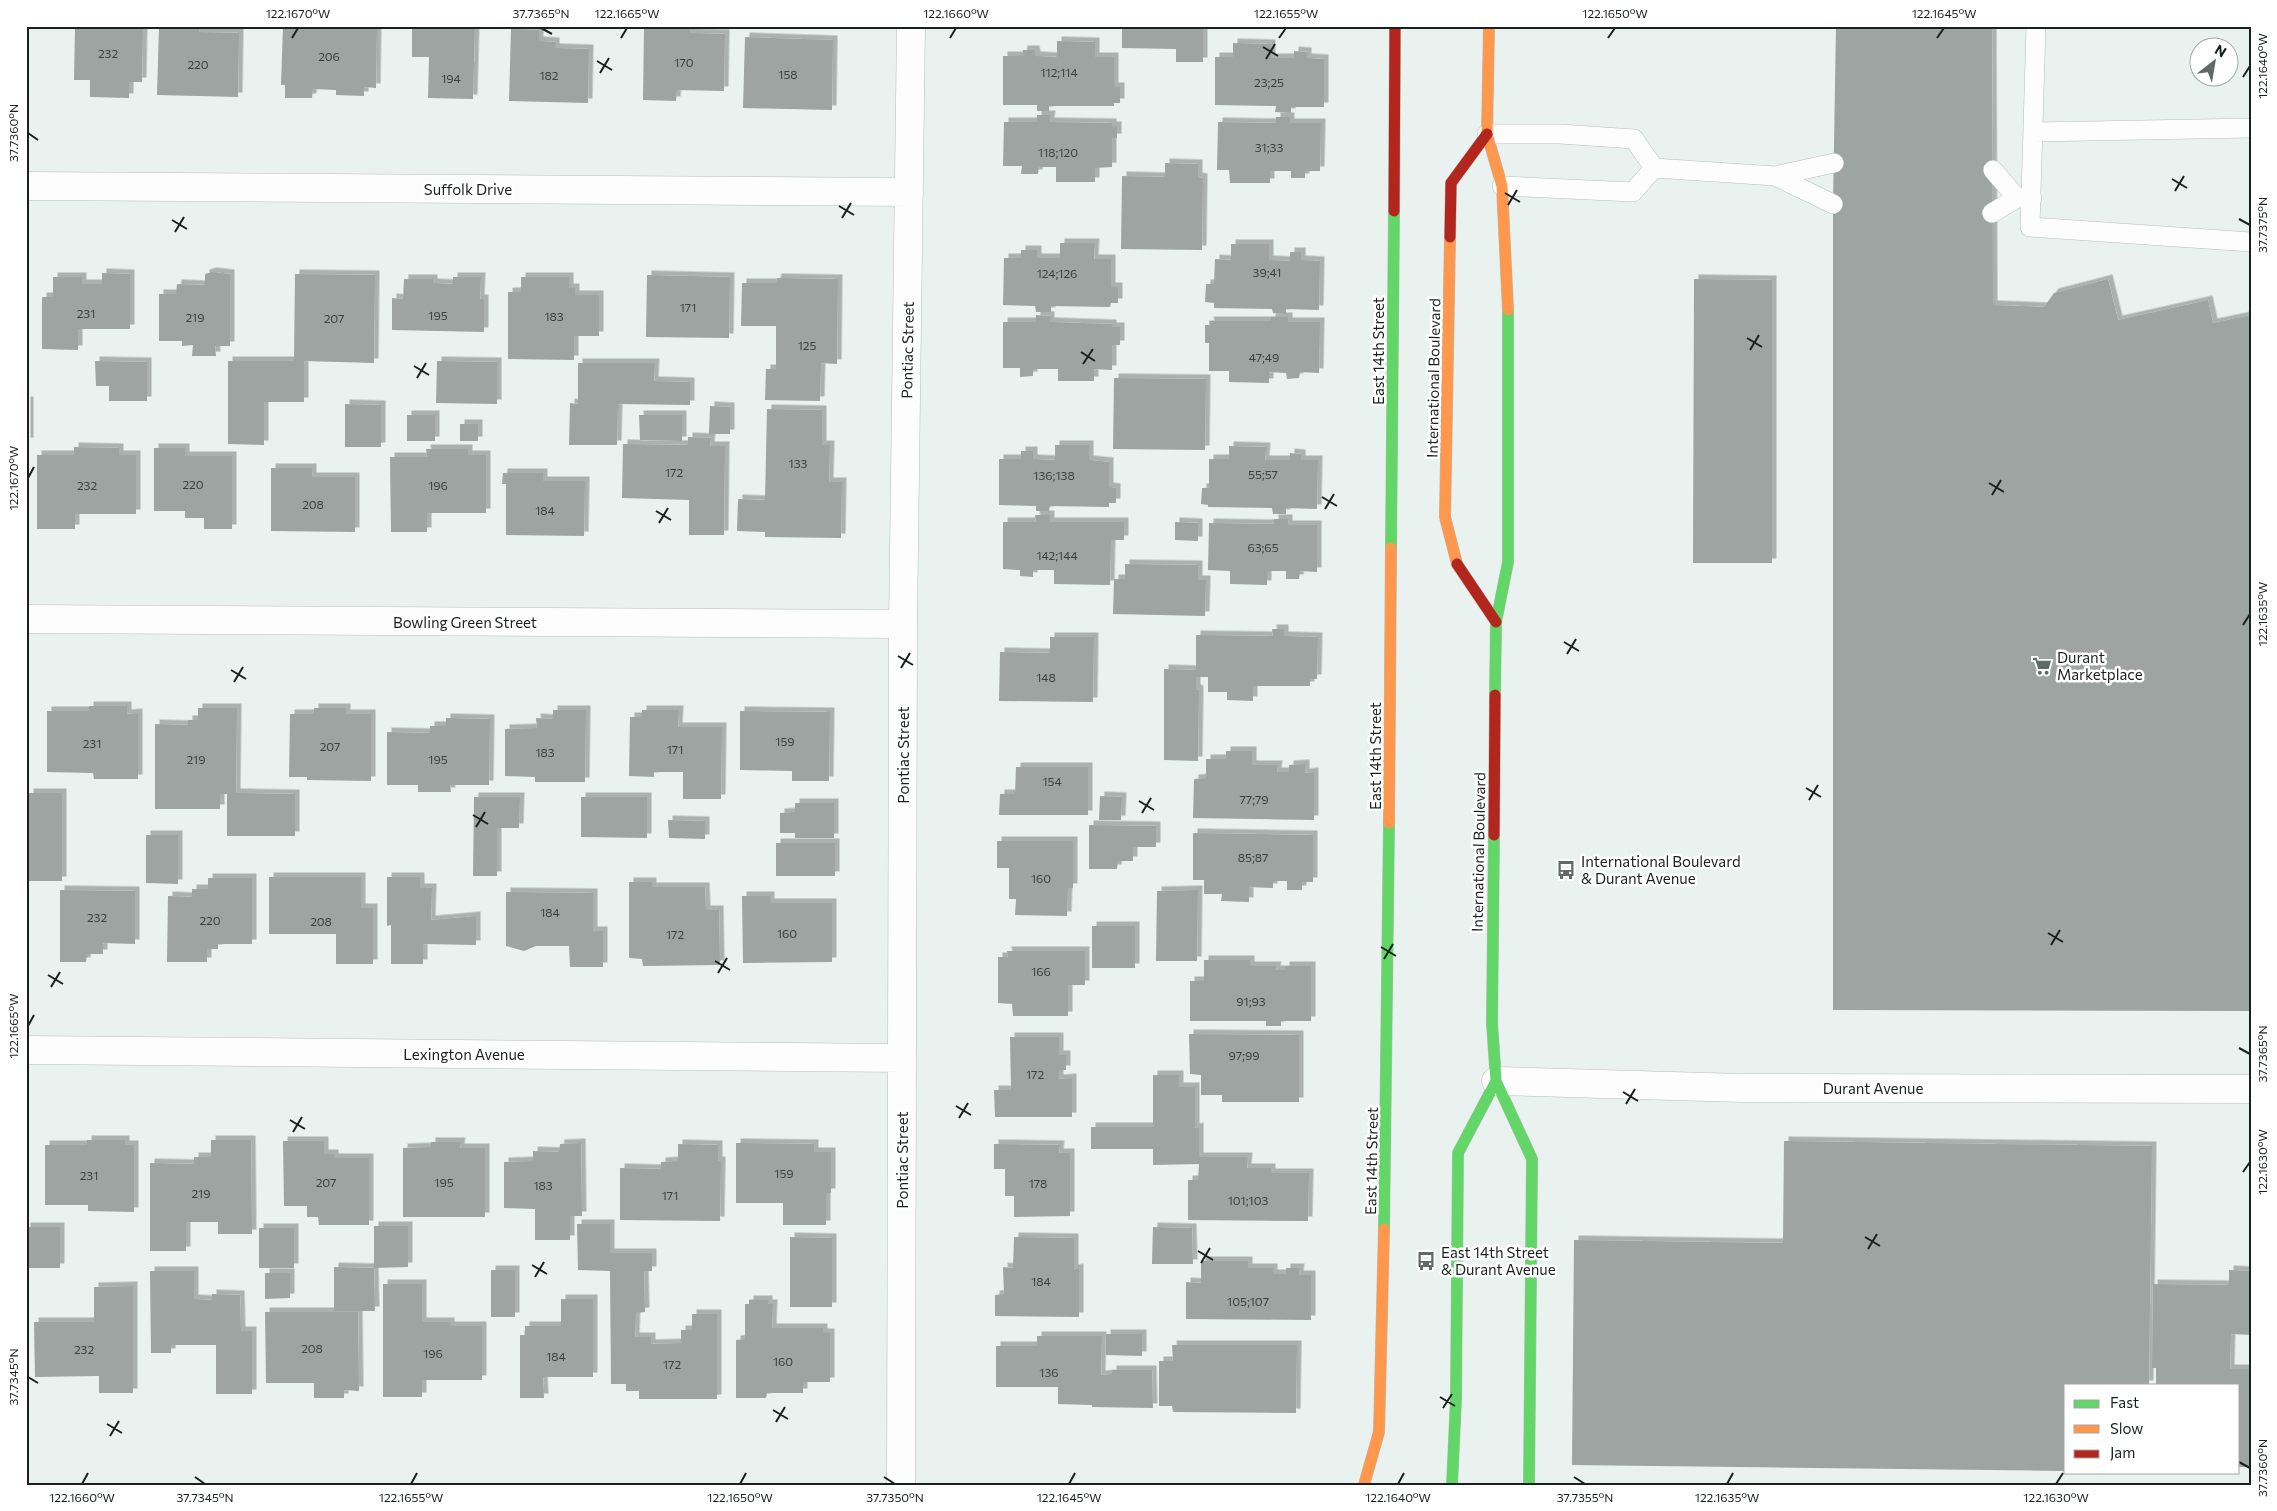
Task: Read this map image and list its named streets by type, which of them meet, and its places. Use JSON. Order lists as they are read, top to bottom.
{
  "streets": {
    "main road": ["East 14th Street", "International Boulevard"],
    "street": [
      "Suffolk Drive",
      "Pontiac Street",
      "Bowling Green Street",
      "Lexington Avenue",
      "Durant Avenue"
    ]
  },
  "crossings": [
    ["Suffolk Drive", "Pontiac Street"],
    ["Pontiac Street", "Bowling Green Street"],
    ["Pontiac Street", "Lexington Avenue"],
    ["International Boulevard", "Durant Avenue"]
  ],
  "places": {
    "supermarket": ["Durant Marketplace"],
    "bus stop": ["International Boulevard & Durant Avenue", "East 14th Street & Durant Avenue"]
  },
  "house_numbers": [
    "232",
    "206",
    "170",
    "220",
    "112;114",
    "158",
    "182",
    "194",
    "23;25",
    "31;33",
    "118;120",
    "39;41",
    "124;126",
    "171",
    "231",
    "195",
    "183",
    "219",
    "207",
    "125",
    "47;49",
    "133",
    "172",
    "55;57",
    "136;138",
    "220",
    "232",
    "196",
    "208",
    "184",
    "63;65",
    "142;144",
    "148",
    "159",
    "231",
    "207",
    "171",
    "183",
    "219",
    "195",
    "154",
    "77;79",
    "85;87",
    "160",
    "184",
    "232",
    "220",
    "208",
    "160",
    "172",
    "166",
    "91;93",
    "97;99",
    "172",
    "159",
    "231",
    "207",
    "195",
    "178",
    "183",
    "219",
    "171",
    "101;103",
    "184",
    "105;107",
    "208",
    "232",
    "196",
    "184",
    "160",
    "172",
    "136"
  ],
  "legend": ["Fast", "Slow", "Jam"],
  "north": "top right",
  "coordinates": [
    "122.1670°W",
    "37.7365°N",
    "122.1665°W",
    "122.1660°W",
    "122.1655°W",
    "122.1650°W",
    "122.1645°W",
    "122.1640°W",
    "37.7360°N",
    "37.7375°N",
    "122.1635°W",
    "122.1630°W",
    "37.7345°N",
    "37.7350°N",
    "37.7355°N"
  ]
}
